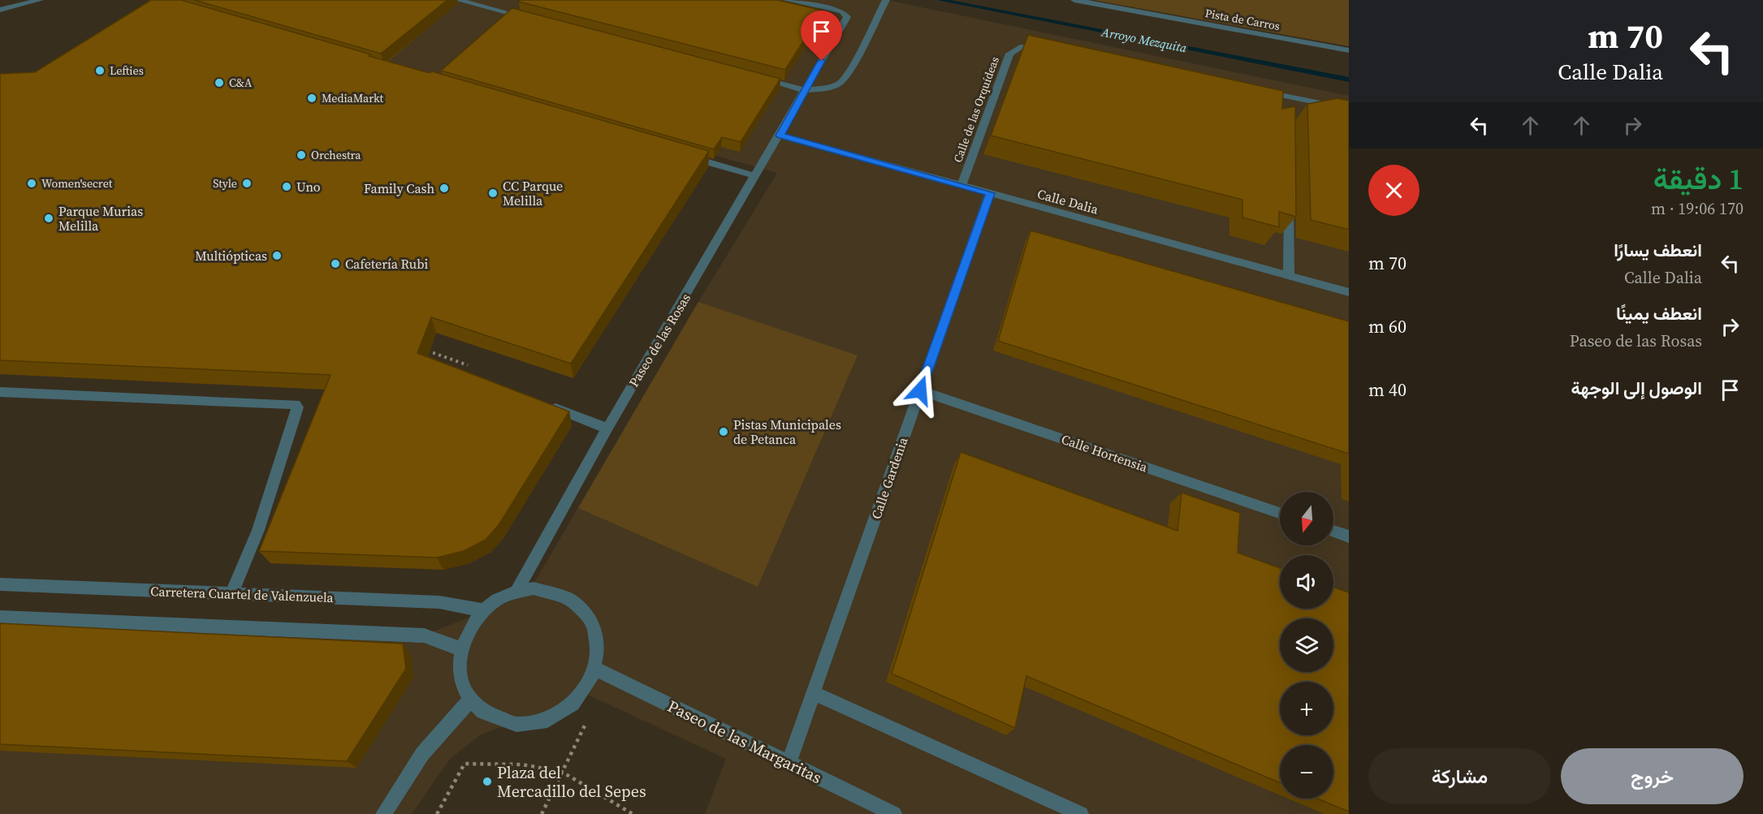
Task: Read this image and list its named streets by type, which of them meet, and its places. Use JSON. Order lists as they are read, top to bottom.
{
  "streets": {
    "street": [
      "Pista de Carros",
      "Calle de las Orquídeas",
      "Calle Dalia",
      "Paseo de las Rosas",
      "Calle Hortensia",
      "Calle Gardenia",
      "Carretera Cuartel de Valenzuela",
      "Paseo de las Margaritas"
    ]
  },
  "crossings": [
    ["Calle de las Orquídeas", "Calle Dalia"],
    ["Calle Dalia", "Paseo de las Rosas"],
    ["Calle Dalia", "Calle Gardenia"],
    ["Paseo de las Rosas", "Carretera Cuartel de Valenzuela"],
    ["Paseo de las Rosas", "Paseo de las Margaritas"],
    ["Calle Hortensia", "Calle Gardenia"],
    ["Calle Gardenia", "Paseo de las Margaritas"],
    ["Carretera Cuartel de Valenzuela", "Paseo de las Margaritas"]
  ],
  "water": ["Arroyo Mezquita"],
  "places": [
    "Lefties",
    "C&A",
    "MediaMarkt",
    "Orchestra",
    "Women'secret",
    "Style",
    "Uno",
    "Family Cash",
    "CC Parque Melilla",
    "Parque Murias Melilla",
    "Multiópticas",
    "Cafetería Rubi",
    "Pistas Municipales de Petanca",
    "Plaza del Mercadillo del Sepes"
  ],
  "north": "bottom",
  "page": {
    "turn": ["70 m", "Calle Dalia"],
    "heading": ["1 دقيقة", "170 m · 19:06"],
    "list": [
      {
        "name": "انعطف يسارًا",
        "note": "Calle Dalia",
        "value": "70 m"
      },
      {
        "name": "انعطف يمينًا",
        "note": "Paseo de las Rosas",
        "value": "60 m"
      },
      {
        "name": "الوصول إلى الوجهة",
        "value": "40 m"
      }
    ],
    "map_buttons": ["+", "−"],
    "buttons": ["خروج", "مشاركة"]
  }
}
